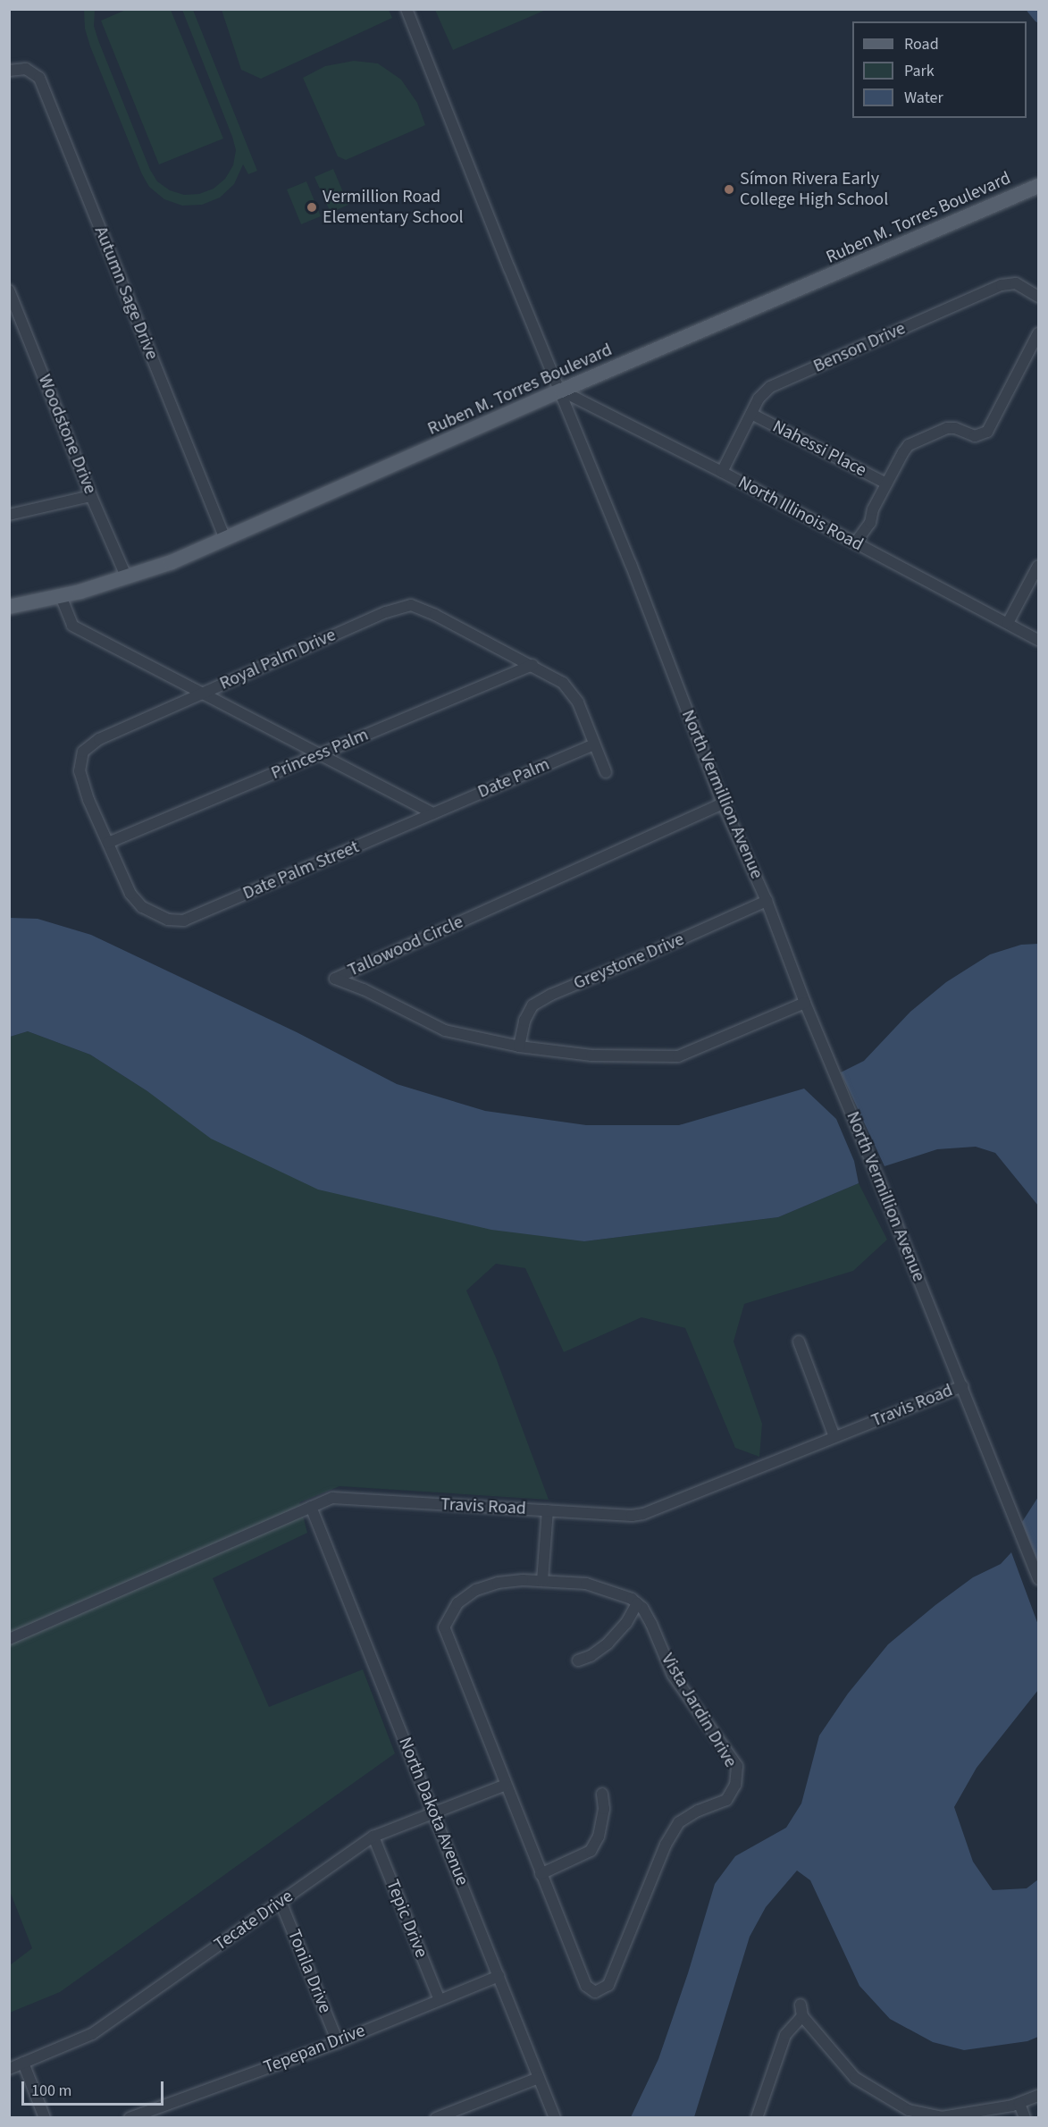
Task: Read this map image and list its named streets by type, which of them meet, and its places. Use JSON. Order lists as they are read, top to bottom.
{
  "streets": {
    "main road": ["Ruben M. Torres Boulevard"],
    "street": [
      "Autumn Sage Drive",
      "Benson Drive",
      "Woodstone Drive",
      "Nahessi Place",
      "North Illinois Road",
      "Royal Palm Drive",
      "Princess Palm",
      "Date Palm",
      "North Vermillion Avenue",
      "Date Palm Street",
      "Tallowood Circle",
      "Greystone Drive",
      "Travis Road",
      "Vista Jardin Drive",
      "North Dakota Avenue",
      "Tepic Drive",
      "Tecate Drive",
      "Tonila Drive",
      "Tepepan Drive"
    ]
  },
  "crossings": [
    ["Ruben M. Torres Boulevard", "Autumn Sage Drive"],
    ["Ruben M. Torres Boulevard", "Woodstone Drive"],
    ["Ruben M. Torres Boulevard", "North Illinois Road"],
    ["Ruben M. Torres Boulevard", "North Vermillion Avenue"],
    ["Benson Drive", "Nahessi Place"],
    ["Benson Drive", "North Illinois Road"],
    ["North Illinois Road", "North Vermillion Avenue"],
    ["Royal Palm Drive", "Princess Palm"],
    ["Royal Palm Drive", "Date Palm"],
    ["Royal Palm Drive", "Date Palm Street"],
    ["Date Palm", "Date Palm Street"],
    ["North Vermillion Avenue", "Tallowood Circle"],
    ["North Vermillion Avenue", "Greystone Drive"],
    ["North Vermillion Avenue", "Travis Road"],
    ["Tallowood Circle", "Greystone Drive"],
    ["Travis Road", "North Dakota Avenue"],
    ["Vista Jardin Drive", "Tecate Drive"],
    ["North Dakota Avenue", "Tecate Drive"],
    ["North Dakota Avenue", "Tepepan Drive"],
    ["Tepic Drive", "Tecate Drive"],
    ["Tepic Drive", "Tepepan Drive"],
    ["Tecate Drive", "Tonila Drive"],
    ["Tonila Drive", "Tepepan Drive"]
  ],
  "places": ["Símon Rivera Early College High School", "Vermillion Road Elementary School"],
  "legend": ["Road", "Park", "Water"],
  "scale_bar": "100 m"
}
